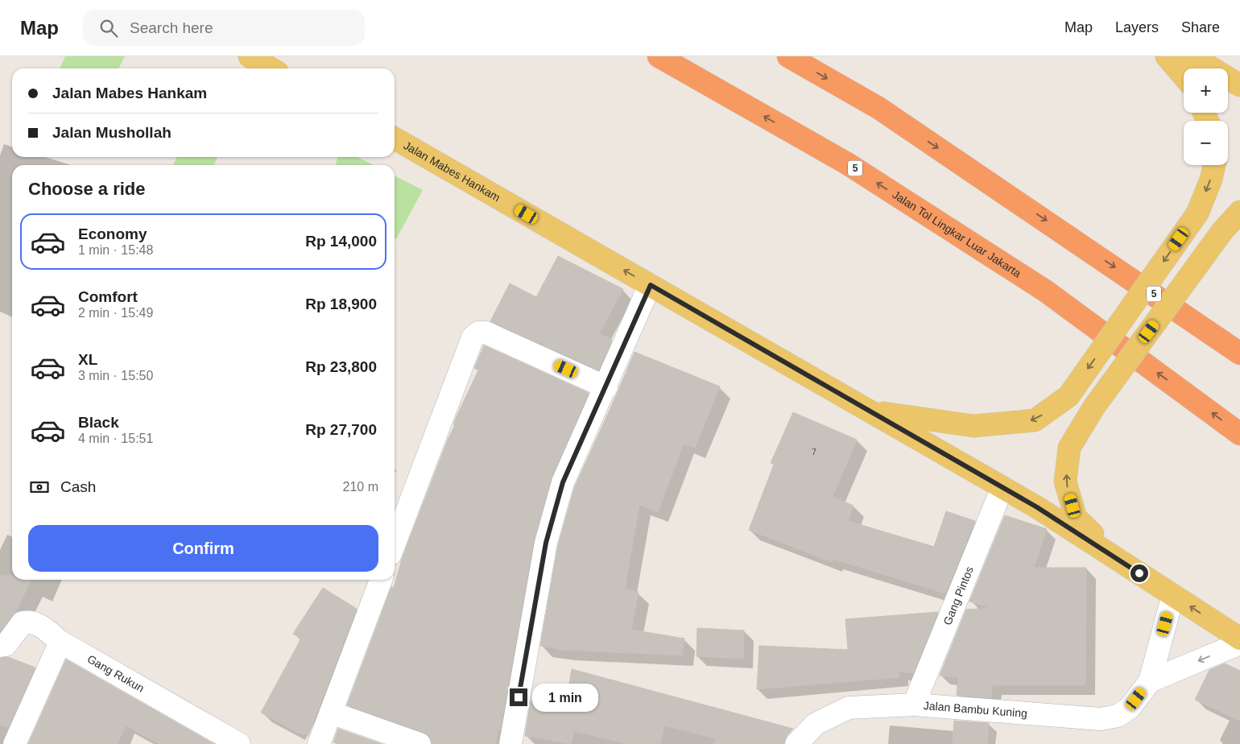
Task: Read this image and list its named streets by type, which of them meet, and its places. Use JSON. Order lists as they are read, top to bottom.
{
  "streets": {
    "highway": ["5", "Jalan Tol Lingkar Luar Jakarta"],
    "main road": ["Jalan Mabes Hankam"],
    "street": ["Gang Pintos", "Gang Rukun", "Jalan Bambu Kuning"]
  },
  "crossings": [
    ["Jalan Mabes Hankam", "Gang Pintos"],
    ["Jalan Mabes Hankam", "Jalan Bambu Kuning"],
    ["Gang Pintos", "Jalan Bambu Kuning"]
  ],
  "one_way": ["Jalan Mabes Hankam"],
  "house_numbers": ["7"],
  "page": {
    "header": "Map",
    "search": "Search here",
    "nav": ["Map", "Layers", "Share"],
    "map_buttons": ["+", "−"],
    "banner": ["Jalan Mabes Hankam", "Jalan Mushollah"],
    "heading": "Choose a ride",
    "list": [
      {
        "name": "Economy",
        "note": "1 min · 15:48",
        "value": "Rp 14,000"
      },
      {
        "name": "Comfort",
        "note": "2 min · 15:49",
        "value": "Rp 18,900"
      },
      {
        "name": "XL",
        "note": "3 min · 15:50",
        "value": "Rp 23,800"
      },
      {
        "name": "Black",
        "note": "4 min · 15:51",
        "value": "Rp 27,700"
      }
    ],
    "pay": ["Cash", "210 m"],
    "buttons": "Confirm",
    "bubble": "1 min"
  }
}
